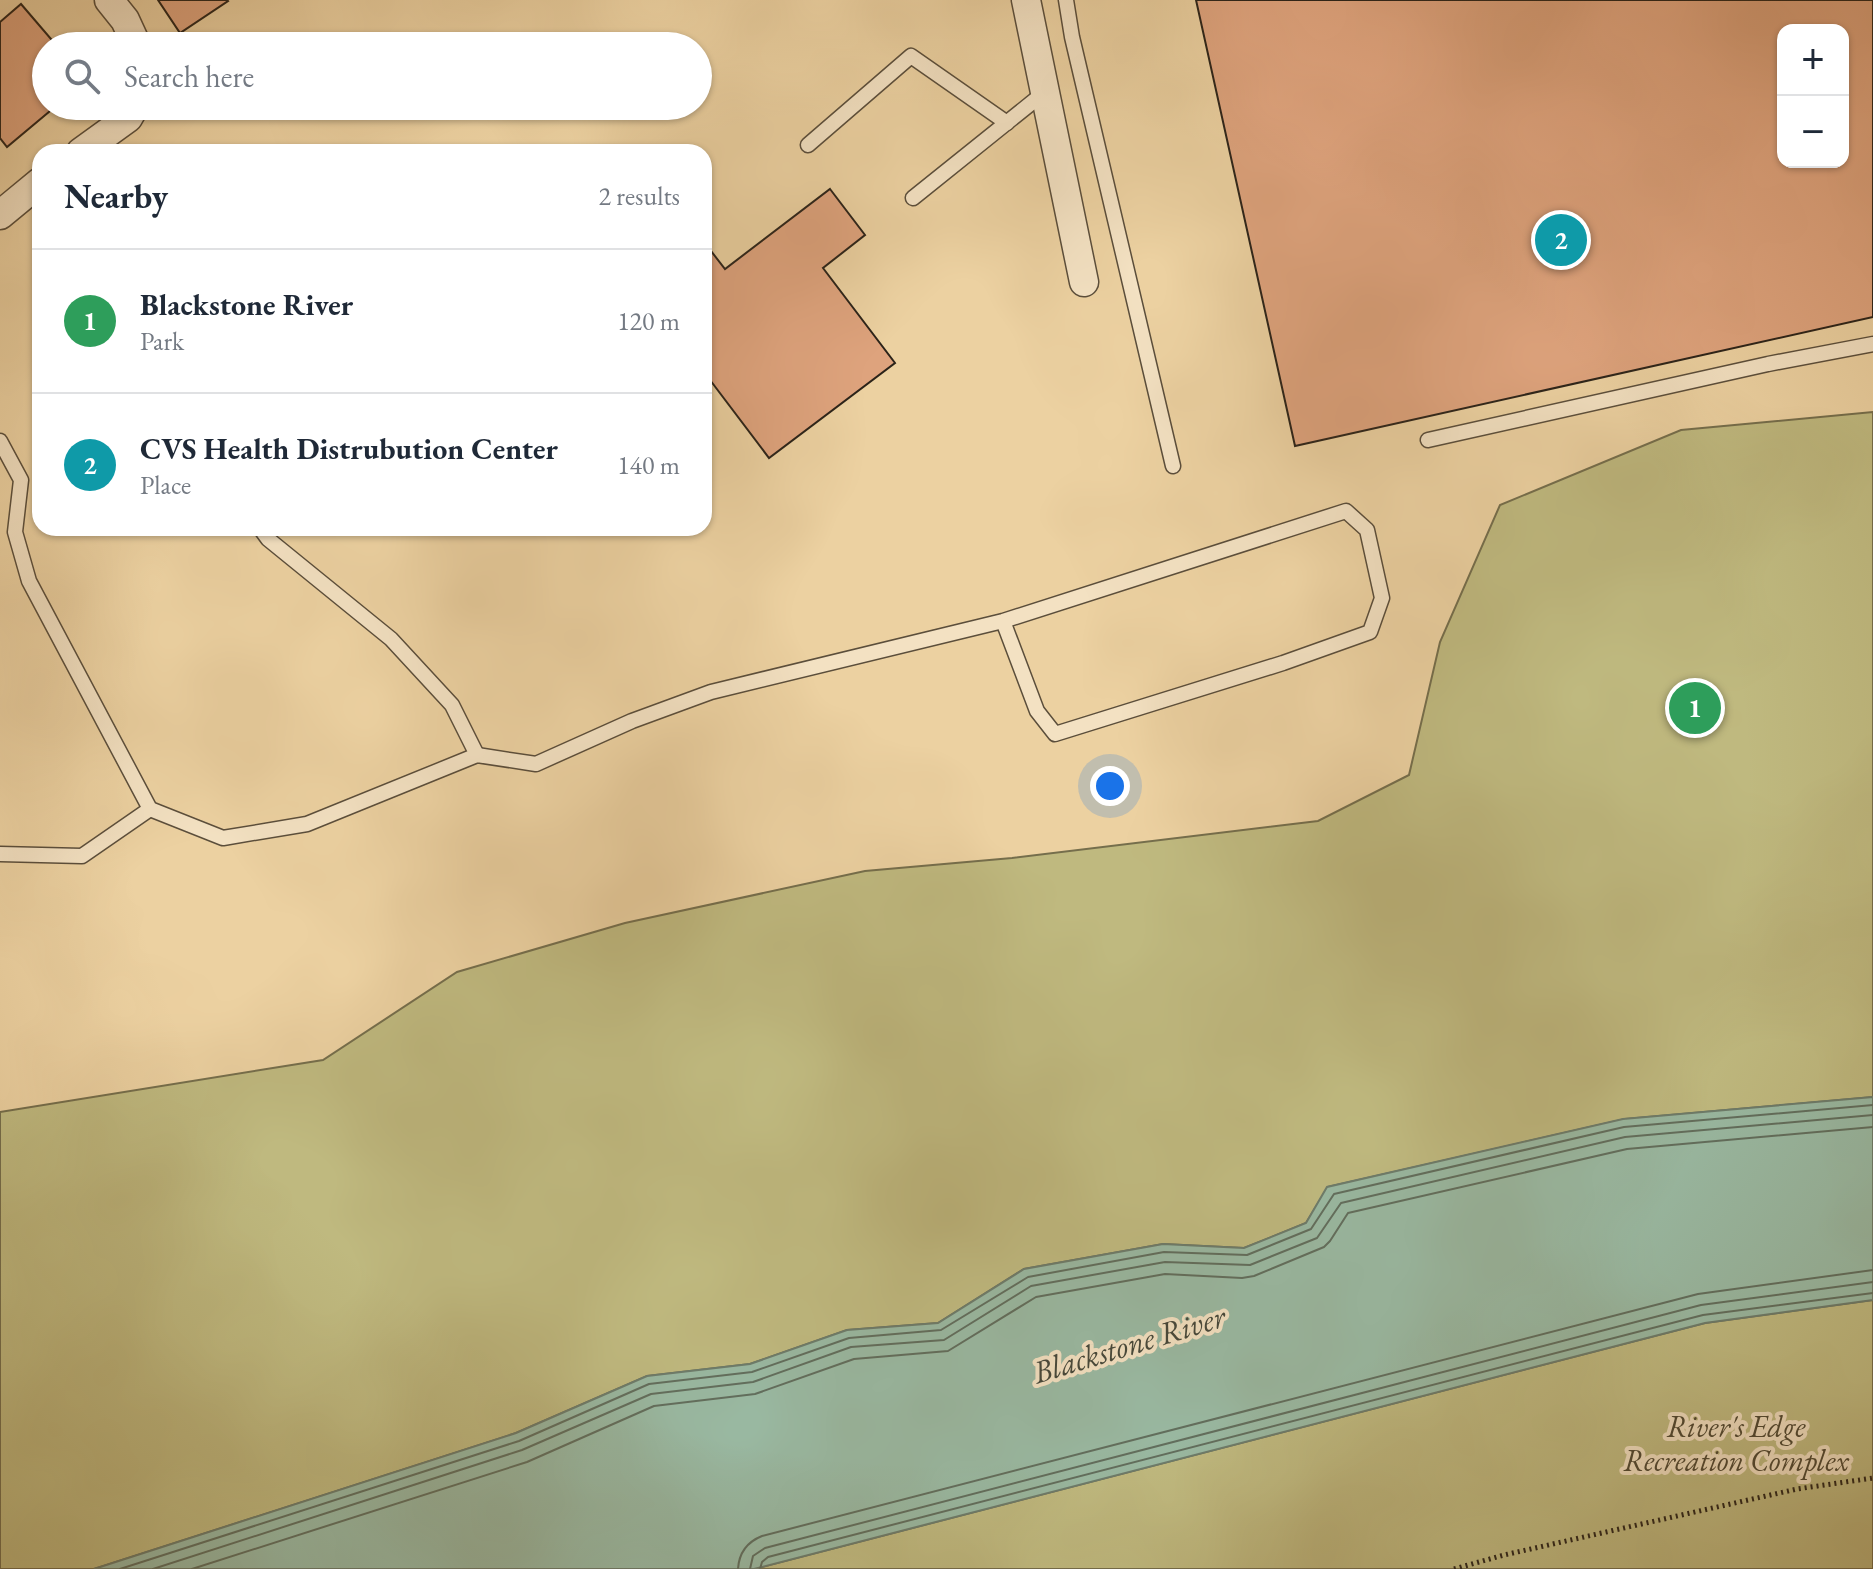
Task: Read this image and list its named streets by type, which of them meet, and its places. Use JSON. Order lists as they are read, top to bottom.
{
  "water": ["Blackstone River"],
  "parks": ["River's Edge Recreation Complex"],
  "page": {
    "map_buttons": ["+", "−"],
    "search": "Search here",
    "heading": ["Nearby", "2 results"],
    "pins": ["2", "1"],
    "list": [
      {
        "mark": "1",
        "name": "Blackstone River",
        "note": "Park",
        "value": "120 m"
      },
      {
        "mark": "2",
        "name": "CVS Health Distrubution Center",
        "note": "Place",
        "value": "140 m"
      }
    ]
  }
}
